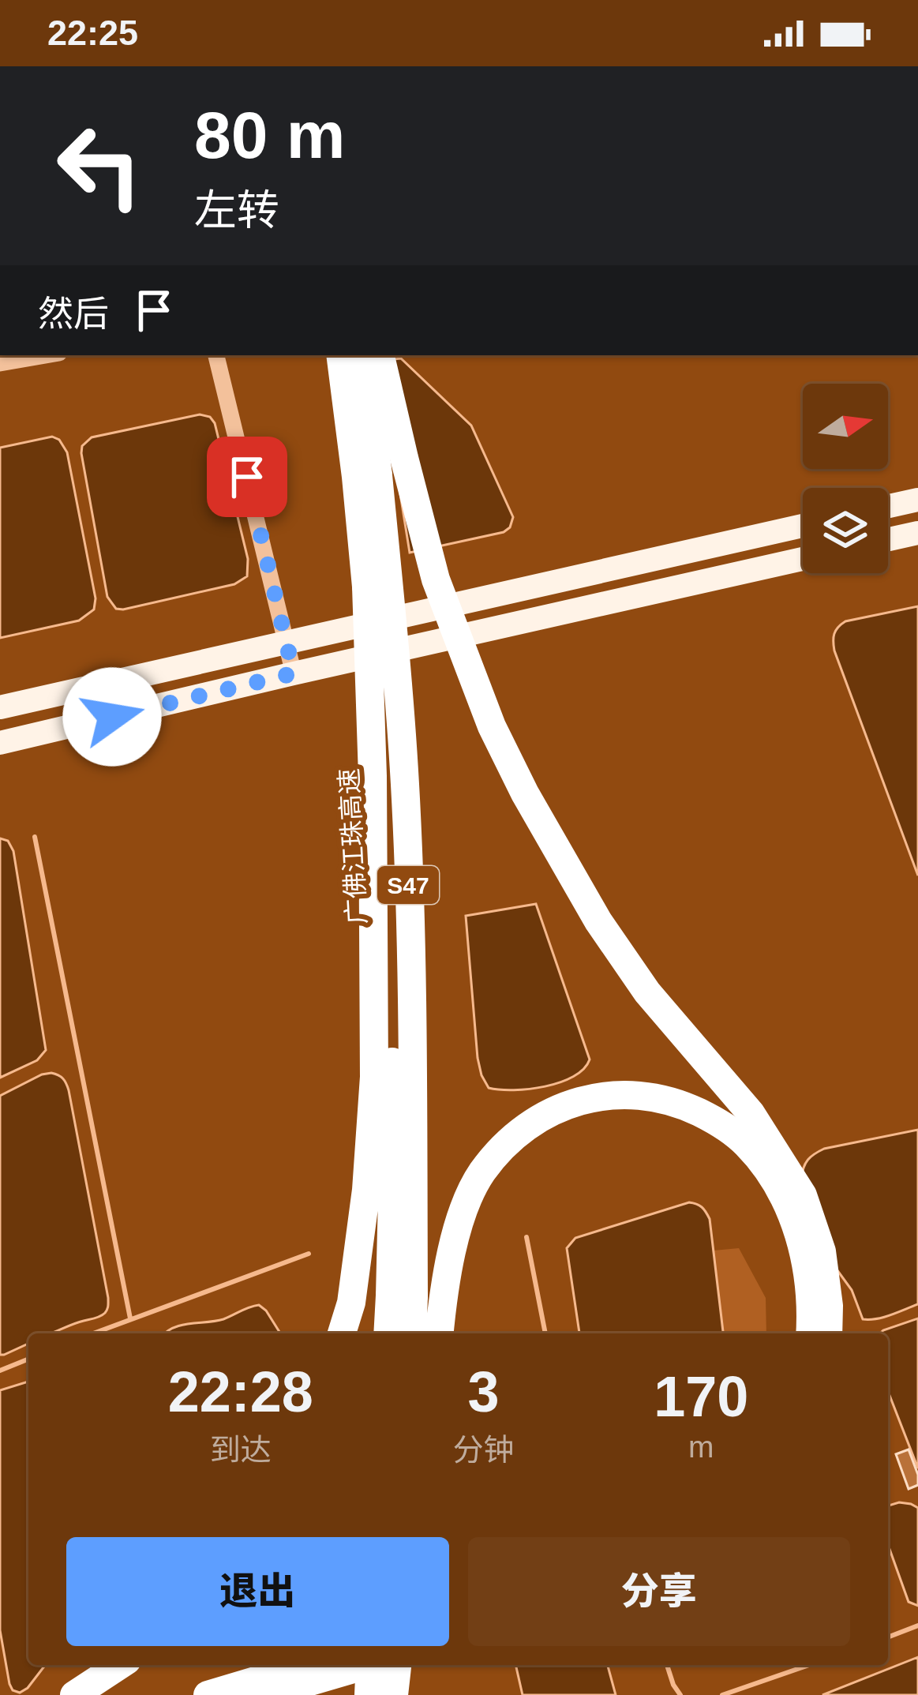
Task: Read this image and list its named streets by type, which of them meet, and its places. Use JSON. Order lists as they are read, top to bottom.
{
  "streets": {
    "highway": ["广佛江珠高速", "S47"]
  },
  "north": "right",
  "page": {
    "status": "22:25",
    "turn": ["80 m", "左转"],
    "then": "然后",
    "eta": [
      "22:28",
      "到达",
      "3",
      "分钟",
      "170",
      "m"
    ],
    "buttons": ["退出", "分享"]
  }
}
